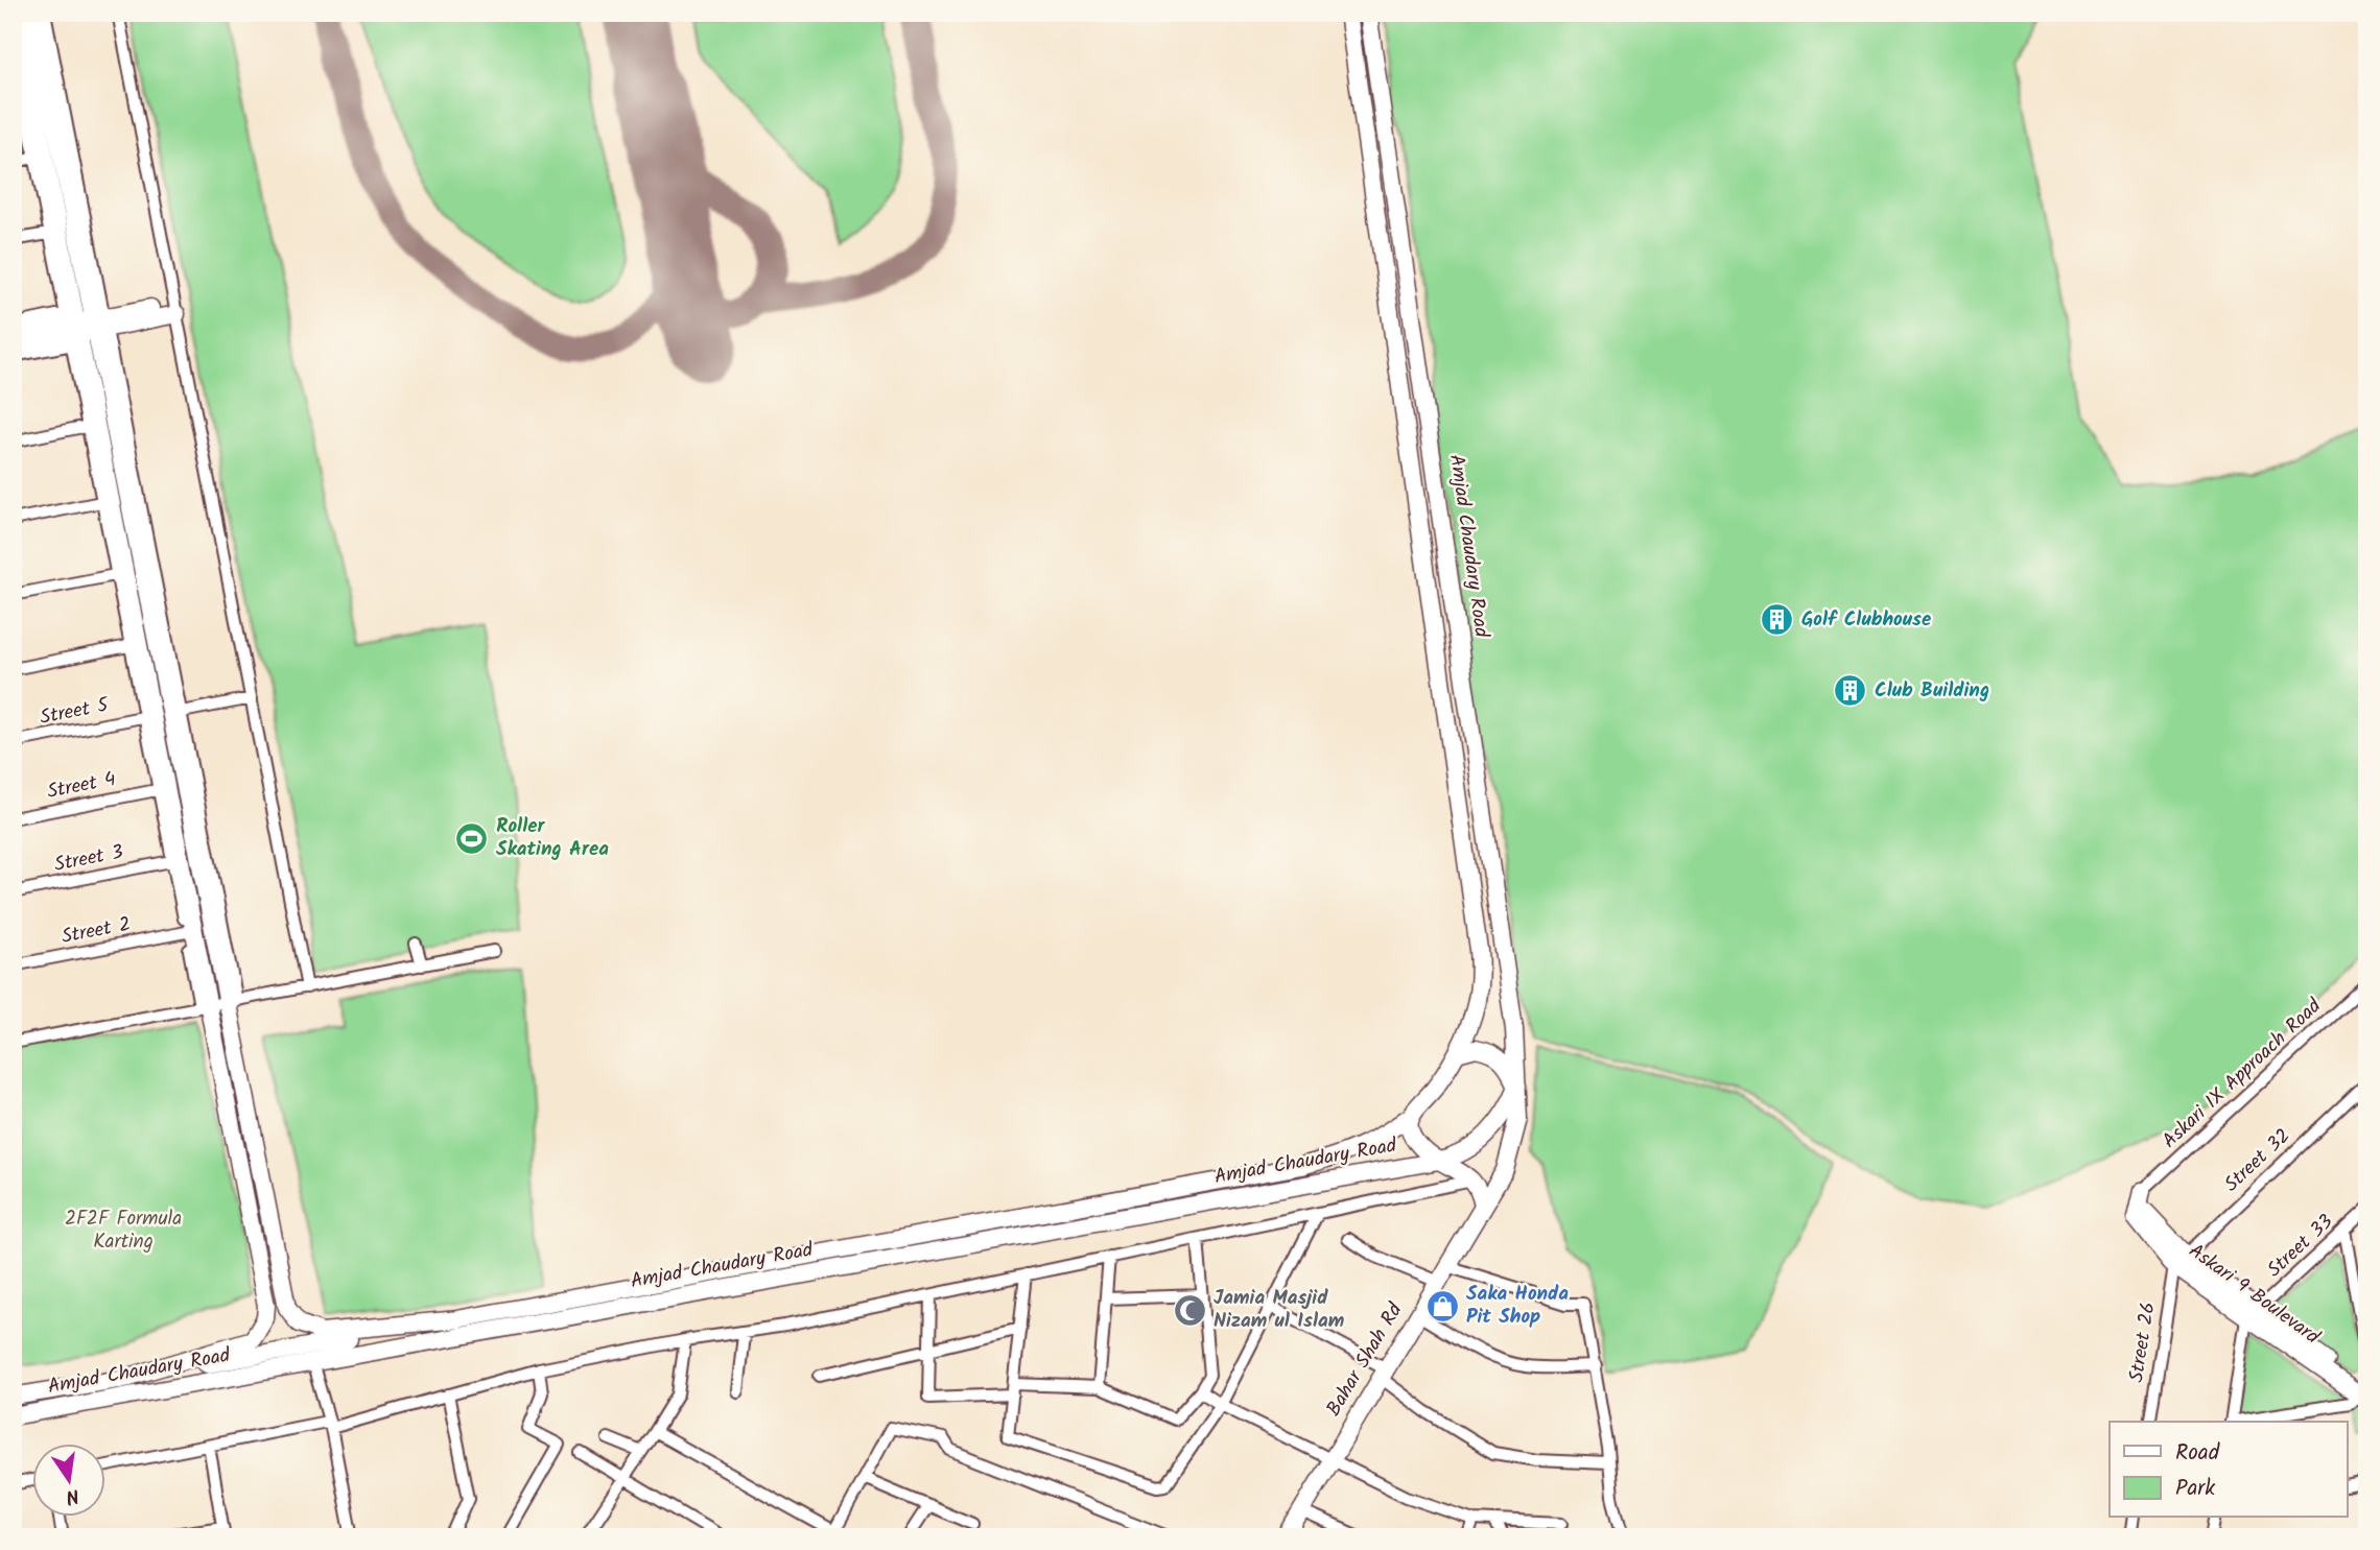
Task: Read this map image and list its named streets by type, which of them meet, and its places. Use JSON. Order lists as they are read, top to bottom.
{
  "streets": {
    "main road": ["Amjad Chaudary Road", "Askari 9 Boulevard", "Bahar Shah Rd"],
    "street": [
      "Street 5",
      "Street 4",
      "Street 3",
      "Street 2",
      "Askari IX Approach Road",
      "Street 32",
      "Street 33",
      "Street 26"
    ]
  },
  "crossings": [
    ["Amjad Chaudary Road", "Bahar Shah Rd"],
    ["Askari IX Approach Road", "Askari 9 Boulevard"],
    ["Street 32", "Askari 9 Boulevard"],
    ["Street 32", "Street 26"],
    ["Street 33", "Askari 9 Boulevard"],
    ["Askari 9 Boulevard", "Street 26"]
  ],
  "parks": ["2F2F Formula Karting"],
  "places": {
    "building": ["Golf Clubhouse", "Club Building"],
    "sports": ["Roller Skating Area"],
    "shop": ["Saka Honda Pit Shop"],
    "mosque": ["Jamia Masjid Nizam ul Islam"]
  },
  "legend": ["Road", "Park"],
  "north": "bottom"
}
